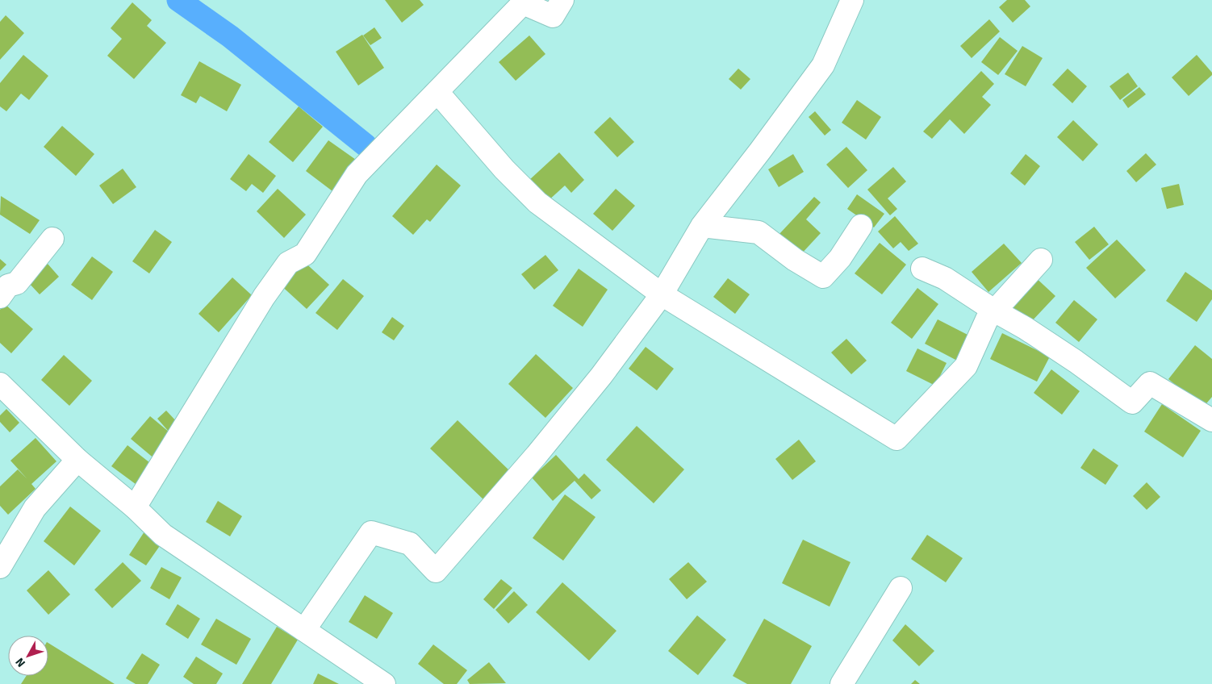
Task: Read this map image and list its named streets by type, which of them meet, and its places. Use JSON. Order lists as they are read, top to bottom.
{
  "north": "bottom left"
}
